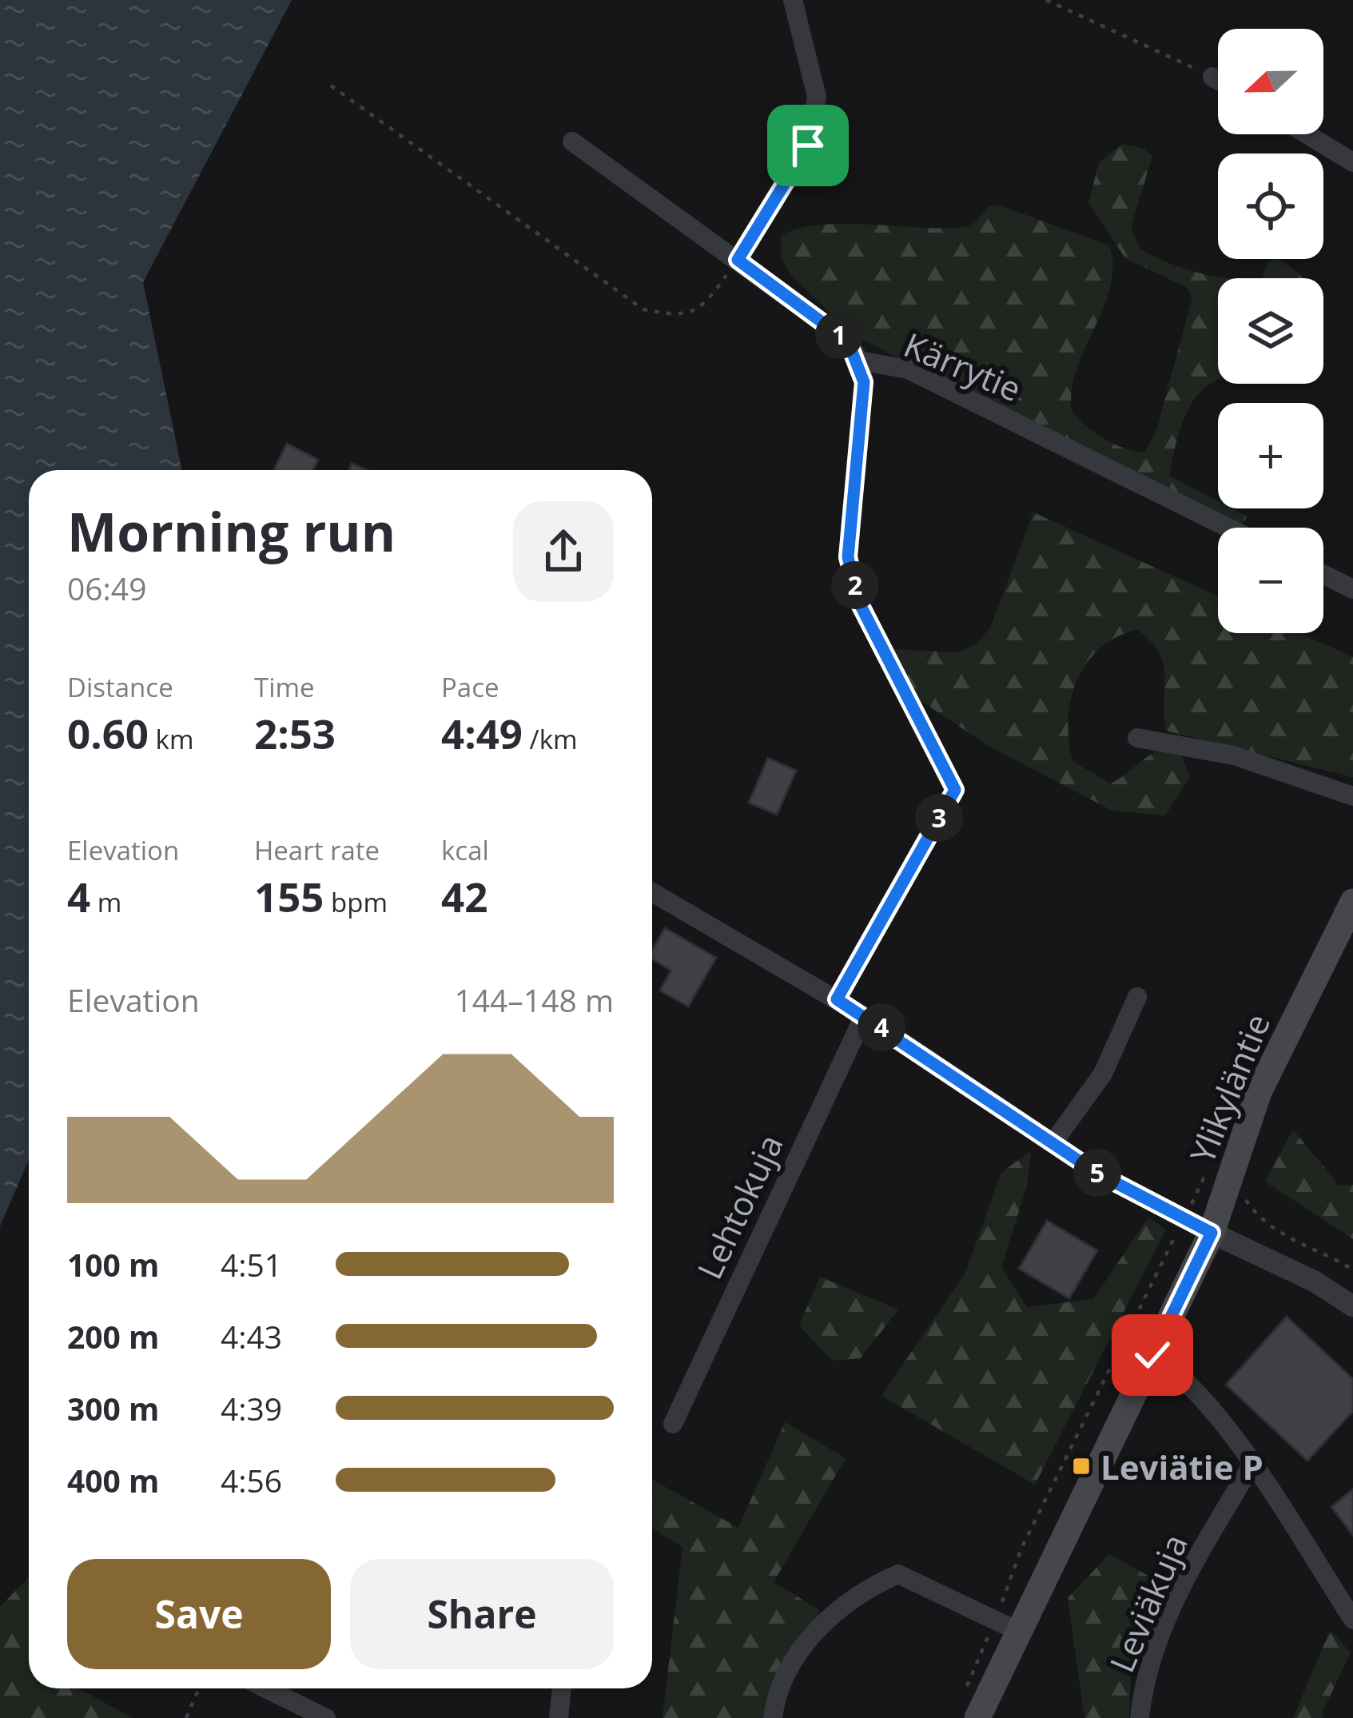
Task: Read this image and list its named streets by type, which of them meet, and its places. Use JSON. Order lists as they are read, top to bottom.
{
  "streets": {
    "main road": ["Ylikyläntie"],
    "street": ["Kärrytie", "Lehtokuja", "Leviäkuja"]
  },
  "places": {
    "transit": ["Leviätie P"]
  },
  "north": "left",
  "page": {
    "map_buttons": ["+", "−"],
    "pins": [
      "1",
      "2",
      "3",
      "4",
      "5"
    ],
    "heading": ["Morning run", "06:49"],
    "stats": [
      ["Distance", "0.60 km"],
      ["Time", "2:53"],
      ["Pace", "4:49 /km"],
      ["Elevation", "4 m"],
      ["Heart rate", "155 bpm"],
      ["kcal", "42"]
    ],
    "chart": ["Elevation", "144–148 m"],
    "list": [
      {
        "name": "100 m",
        "note": "4:51"
      },
      {
        "name": "200 m",
        "note": "4:43"
      },
      {
        "name": "300 m",
        "note": "4:39"
      },
      {
        "name": "400 m",
        "note": "4:56"
      }
    ],
    "buttons": ["Save", "Share"]
  }
}
